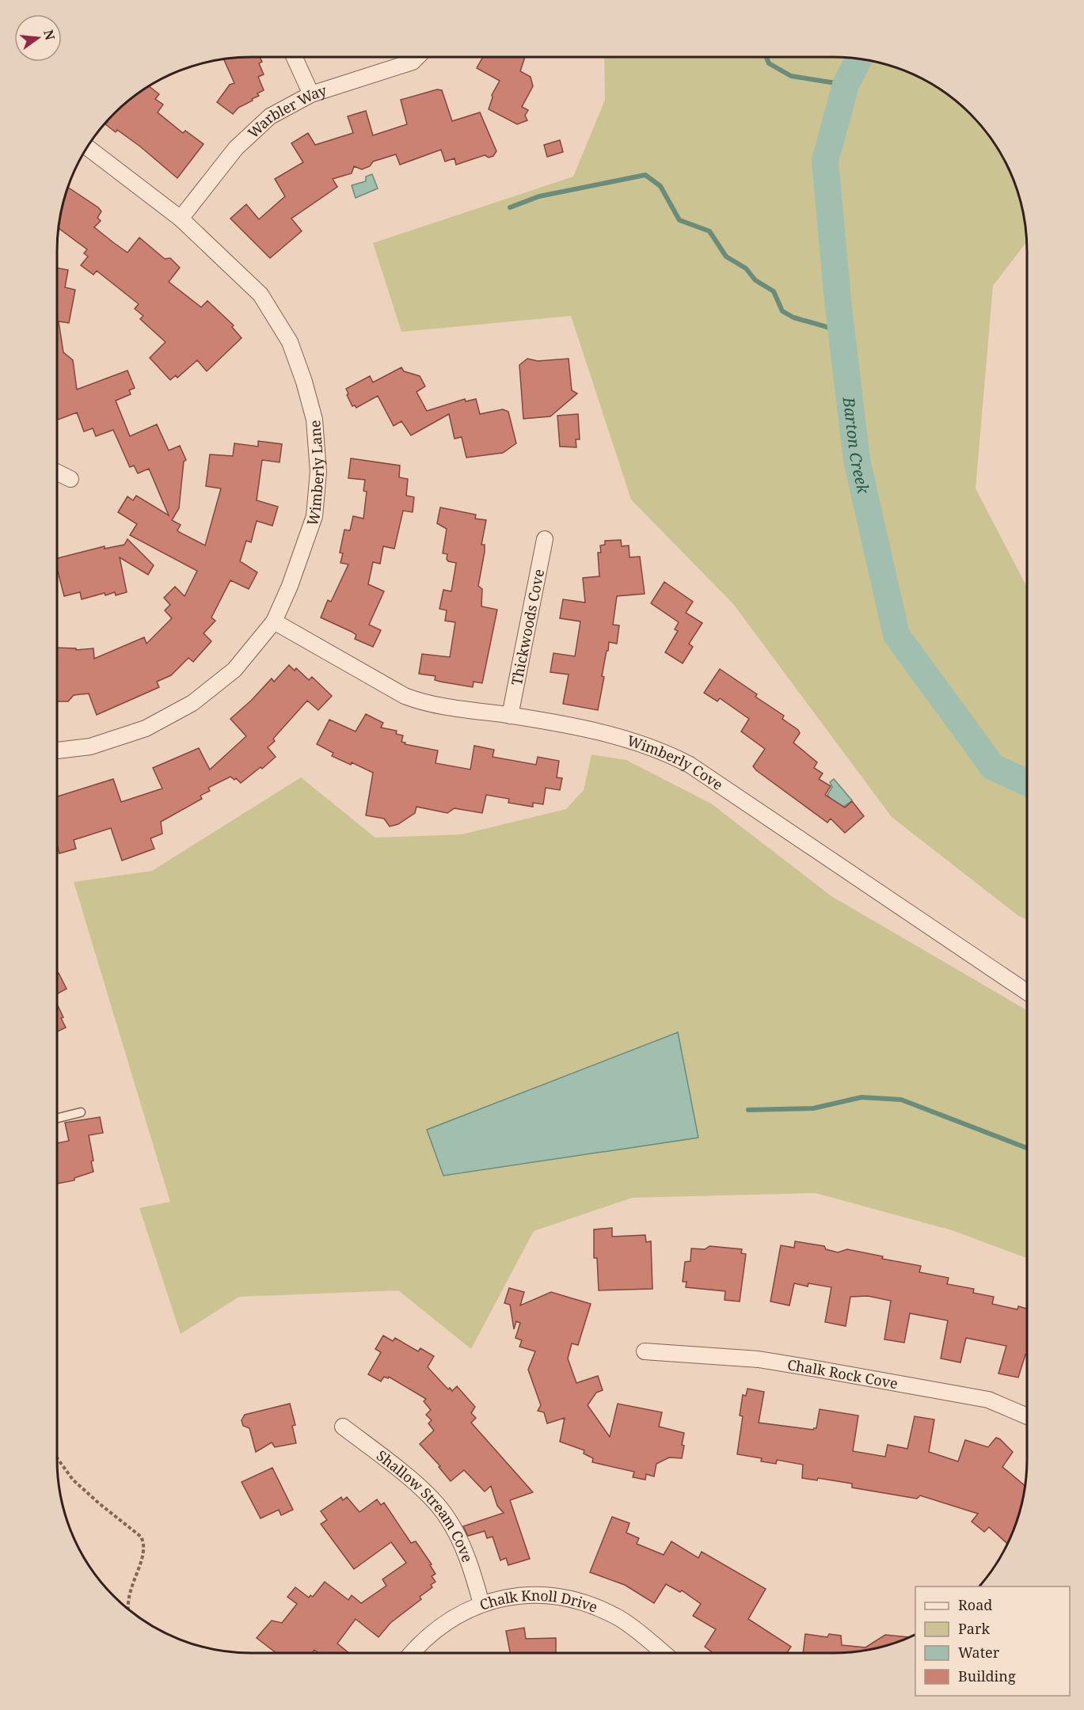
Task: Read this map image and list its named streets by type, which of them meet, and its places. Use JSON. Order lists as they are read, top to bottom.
{
  "streets": {
    "street": [
      "Warbler Way",
      "Wimberly Lane",
      "Thickwoods Cove",
      "Wimberly Cove",
      "Chalk Rock Cove",
      "Shallow Stream Cove",
      "Chalk Knoll Drive"
    ]
  },
  "crossings": [
    ["Warbler Way", "Wimberly Lane"],
    ["Wimberly Lane", "Wimberly Cove"],
    ["Thickwoods Cove", "Wimberly Cove"],
    ["Shallow Stream Cove", "Chalk Knoll Drive"]
  ],
  "water": ["Barton Creek"],
  "legend": [
    "Road",
    "Park",
    "Water",
    "Building"
  ],
  "north": "right"
}
